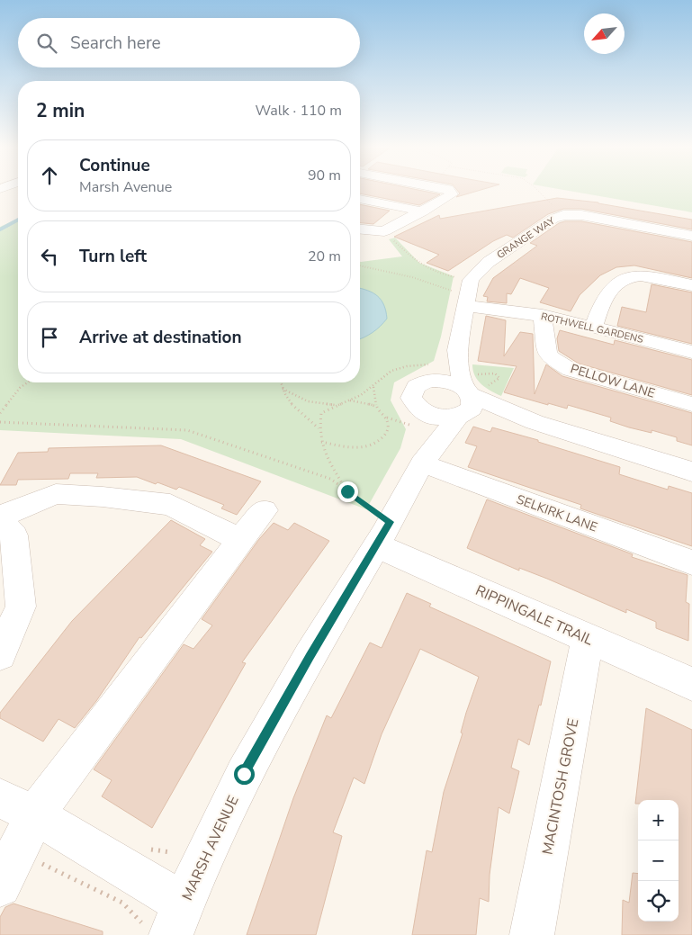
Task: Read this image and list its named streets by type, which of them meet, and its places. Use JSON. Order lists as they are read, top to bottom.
{
  "streets": {
    "street": [
      "GRANGE WAY",
      "ROTHWELL GARDENS",
      "PELLOW LANE",
      "SELKIRK LANE",
      "RIPPINGALE TRAIL",
      "MACINTOSH GROVE",
      "MARSH AVENUE"
    ]
  },
  "crossings": [
    ["ROTHWELL GARDENS", "PELLOW LANE"],
    ["SELKIRK LANE", "MARSH AVENUE"],
    ["RIPPINGALE TRAIL", "MACINTOSH GROVE"],
    ["RIPPINGALE TRAIL", "MARSH AVENUE"]
  ],
  "north": "bottom left",
  "page": {
    "search": "Search here",
    "heading": ["2 min", "Walk · 110 m"],
    "list": [
      ["Continue", "Marsh Avenue", "90 m"],
      ["Turn left", "20 m"],
      "Arrive at destination"
    ],
    "map_buttons": ["+", "−"]
  }
}
